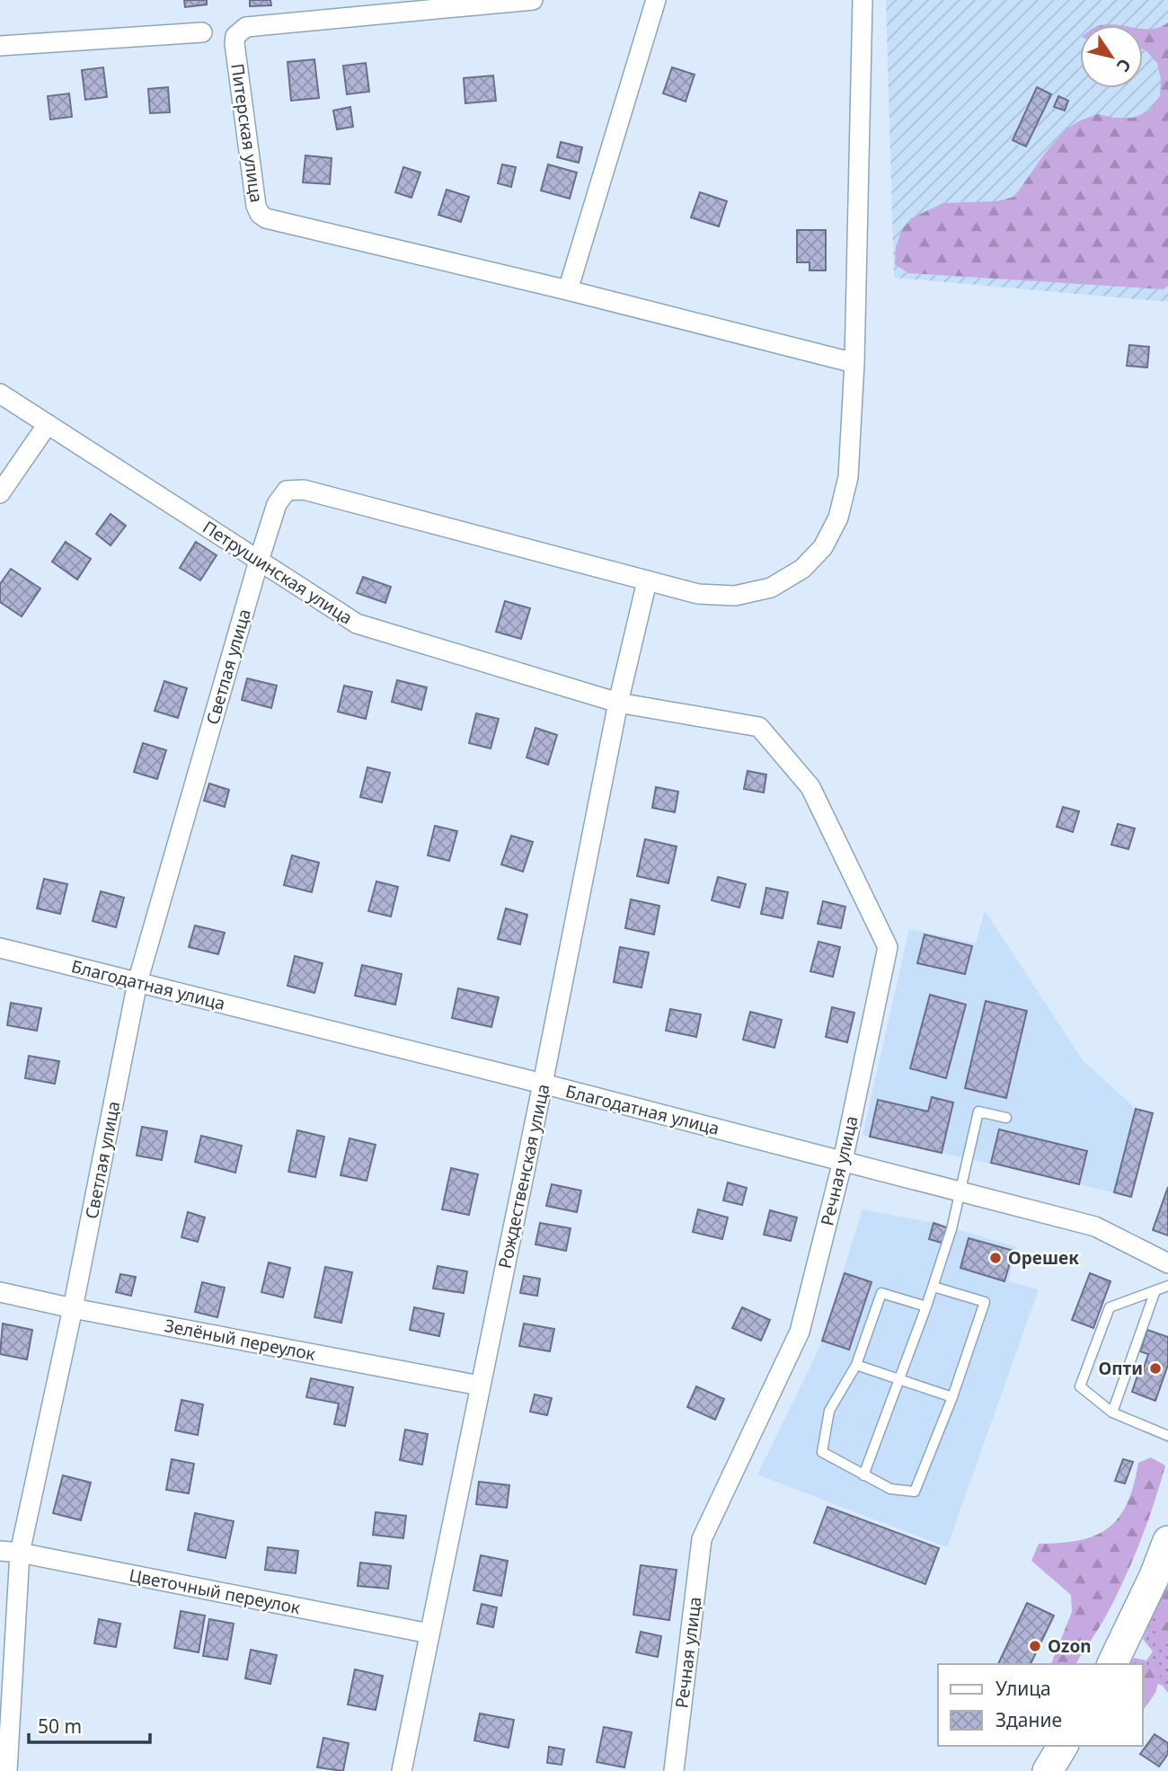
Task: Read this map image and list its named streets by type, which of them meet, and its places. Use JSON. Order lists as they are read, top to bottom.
{
  "streets": {
    "street": [
      "Питерская улица",
      "Петрушинская улица",
      "Светлая улица",
      "Благодатная улица",
      "Речная улица",
      "Рождественская улица",
      "Зелёный переулок",
      "Цветочный переулок"
    ]
  },
  "crossings": [
    ["Петрушинская улица", "Светлая улица"],
    ["Петрушинская улица", "Речная улица"],
    ["Петрушинская улица", "Рождественская улица"],
    ["Светлая улица", "Благодатная улица"],
    ["Светлая улица", "Рождественская улица"],
    ["Светлая улица", "Зелёный переулок"],
    ["Светлая улица", "Цветочный переулок"],
    ["Благодатная улица", "Речная улица"],
    ["Благодатная улица", "Рождественская улица"],
    ["Речная улица", "Рождественская улица"],
    ["Рождественская улица", "Зелёный переулок"],
    ["Рождественская улица", "Цветочный переулок"]
  ],
  "places": ["Орешек", "Опти", "Ozon"],
  "legend": ["Улица", "Здание"],
  "scale_bar": "50 m",
  "north": "bottom right"
}
